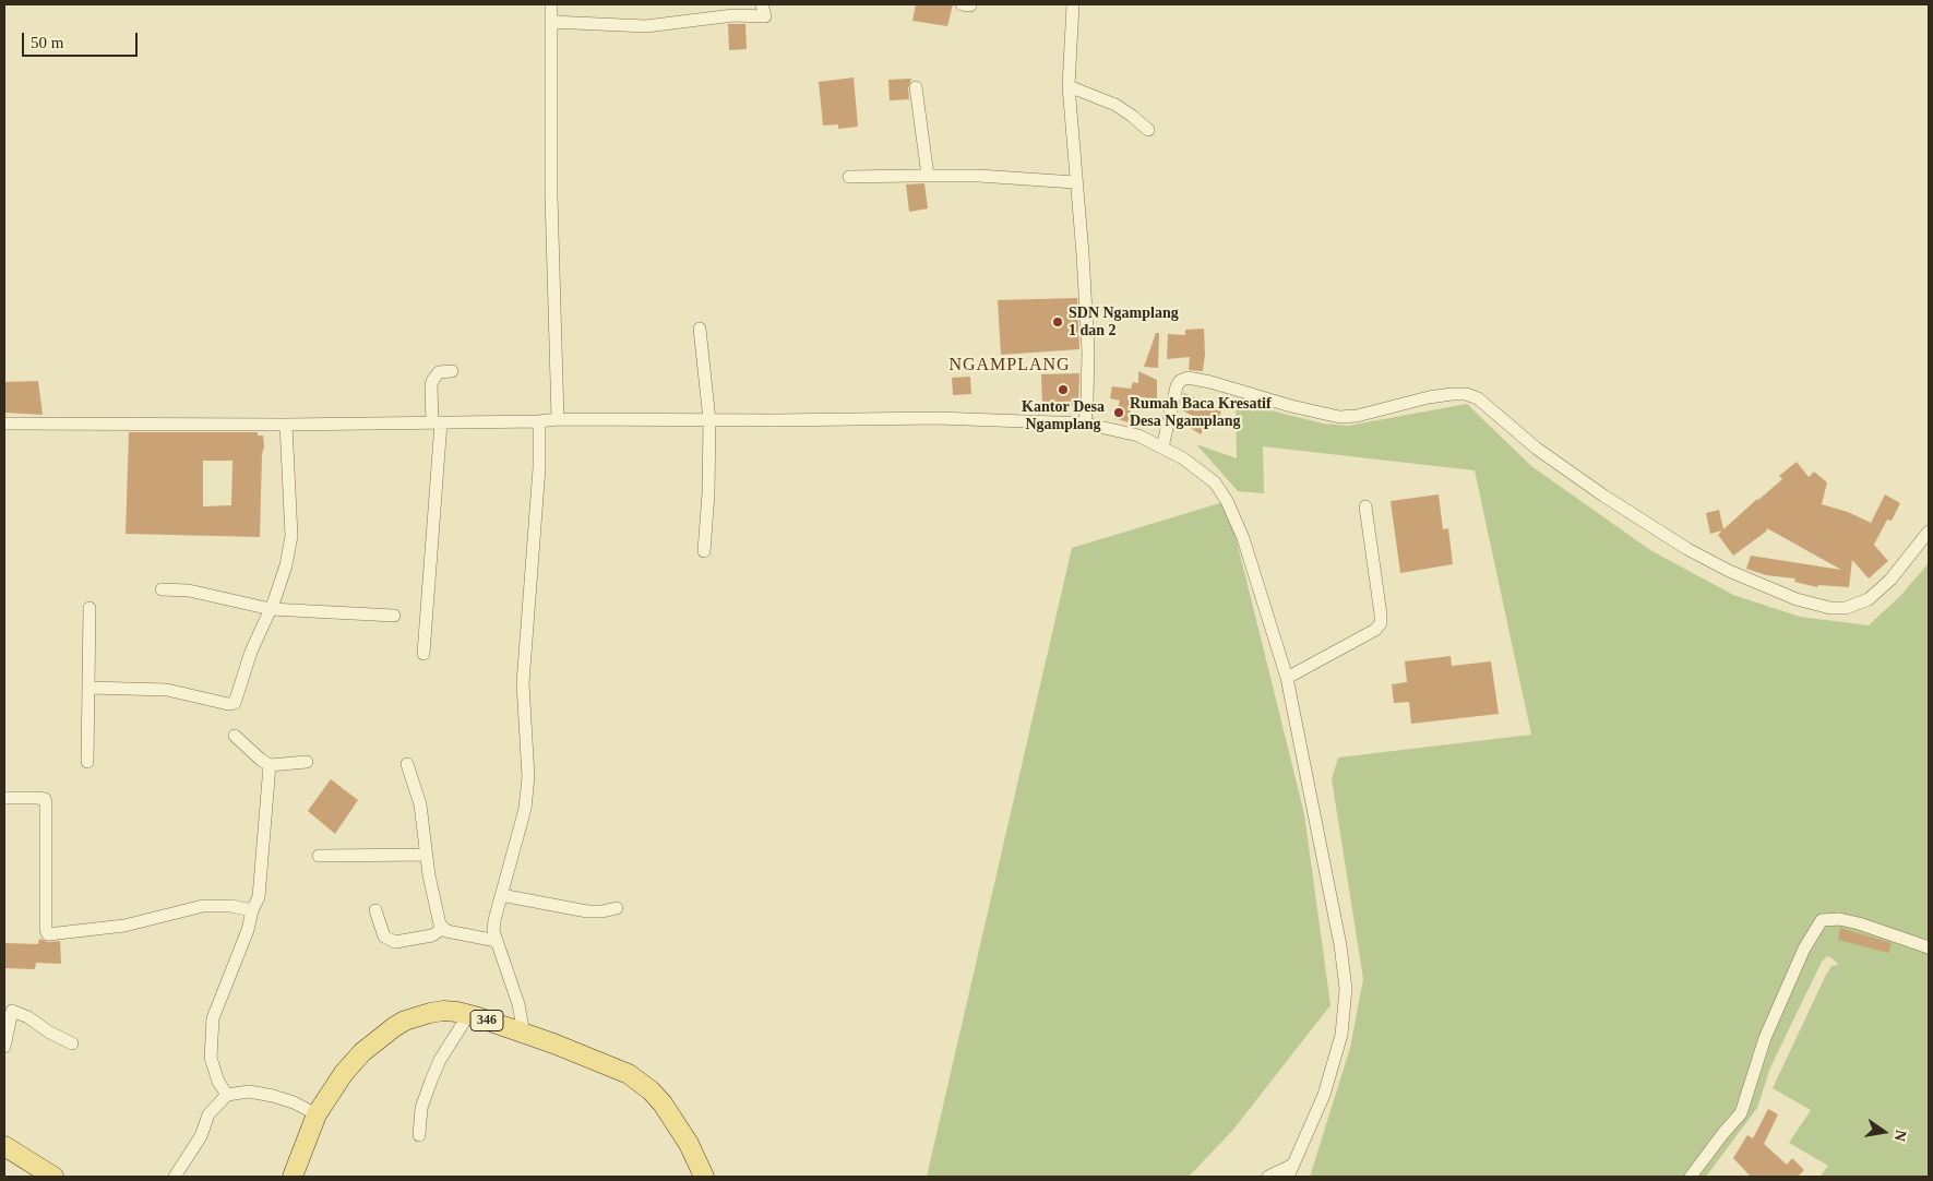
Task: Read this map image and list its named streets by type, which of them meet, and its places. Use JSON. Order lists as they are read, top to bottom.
{
  "streets": {
    "main road": ["346"]
  },
  "districts": ["NGAMPLANG"],
  "places": ["SDN Ngamplang 1 dan 2", "Kantor Desa Ngamplang", "Rumah Baca Kresatif Desa Ngamplang"],
  "scale_bar": "50 m",
  "north": "right"
}
